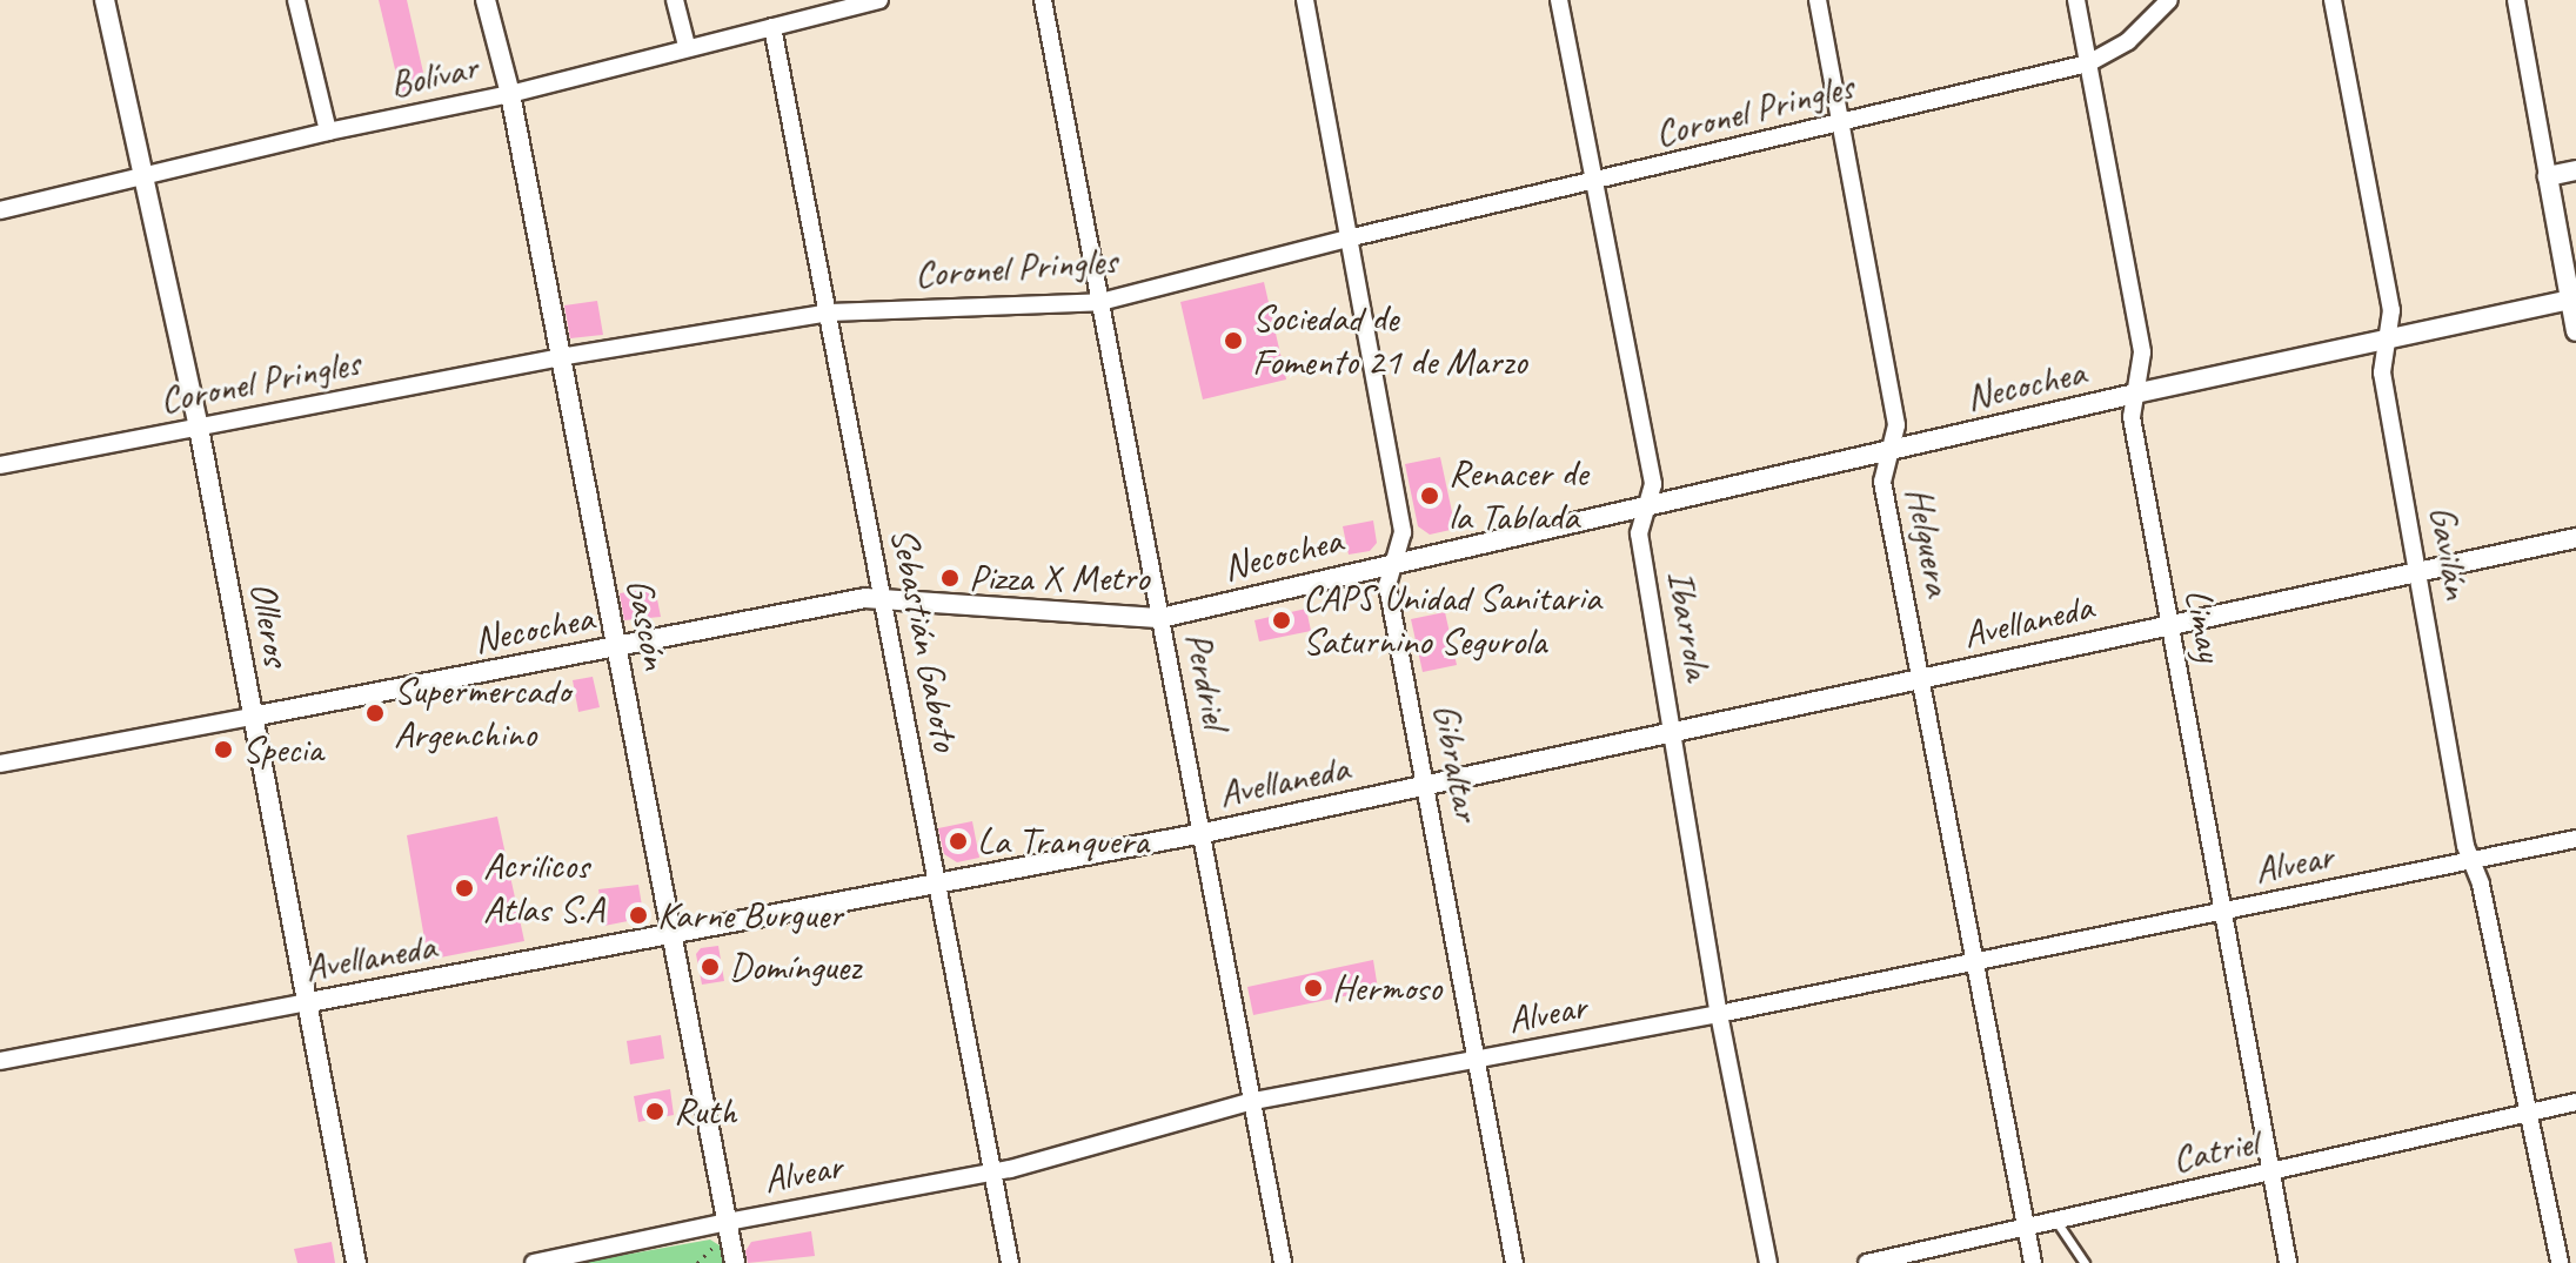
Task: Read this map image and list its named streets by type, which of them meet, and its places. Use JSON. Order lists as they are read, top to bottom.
{
  "streets": {
    "street": [
      "Bolívar",
      "Coronel Pringles",
      "Necochea",
      "Helguera",
      "Gavilán",
      "Avellaneda",
      "Olleros",
      "Gascón",
      "Ibarrola",
      "Limay",
      "Sebastián Gaboto",
      "Perdriel",
      "Gibraltar",
      "Alvear",
      "Catriel"
    ]
  },
  "crossings": [
    ["Bolívar", "Olleros"],
    ["Bolívar", "Gascón"],
    ["Bolívar", "Sebastián Gaboto"],
    ["Coronel Pringles", "Helguera"],
    ["Coronel Pringles", "Olleros"],
    ["Coronel Pringles", "Gascón"],
    ["Coronel Pringles", "Ibarrola"],
    ["Coronel Pringles", "Limay"],
    ["Coronel Pringles", "Sebastián Gaboto"],
    ["Coronel Pringles", "Perdriel"],
    ["Coronel Pringles", "Gibraltar"],
    ["Necochea", "Helguera"],
    ["Necochea", "Gavilán"],
    ["Necochea", "Olleros"],
    ["Necochea", "Gascón"],
    ["Necochea", "Ibarrola"],
    ["Necochea", "Limay"],
    ["Necochea", "Sebastián Gaboto"],
    ["Necochea", "Perdriel"],
    ["Necochea", "Gibraltar"],
    ["Helguera", "Avellaneda"],
    ["Helguera", "Alvear"],
    ["Helguera", "Catriel"],
    ["Gavilán", "Avellaneda"],
    ["Gavilán", "Alvear"],
    ["Gavilán", "Catriel"],
    ["Avellaneda", "Olleros"],
    ["Avellaneda", "Gascón"],
    ["Avellaneda", "Ibarrola"],
    ["Avellaneda", "Limay"],
    ["Avellaneda", "Sebastián Gaboto"],
    ["Avellaneda", "Perdriel"],
    ["Avellaneda", "Gibraltar"],
    ["Gascón", "Alvear"],
    ["Ibarrola", "Alvear"],
    ["Limay", "Alvear"],
    ["Limay", "Catriel"],
    ["Sebastián Gaboto", "Alvear"],
    ["Perdriel", "Alvear"],
    ["Gibraltar", "Alvear"]
  ],
  "places": [
    "Sociedad de Fomento 21 de Marzo",
    "Renacer de la Tablada",
    "Pizza X Metro",
    "CAPS Unidad Sanitaria Saturnino Segurola",
    "Supermercado Argenchino",
    "Specia",
    "La Tranquera",
    "Acrilicos Atlas S.A",
    "Karne Burguer",
    "Domínguez",
    "Hermoso",
    "Ruth"
  ]
}
